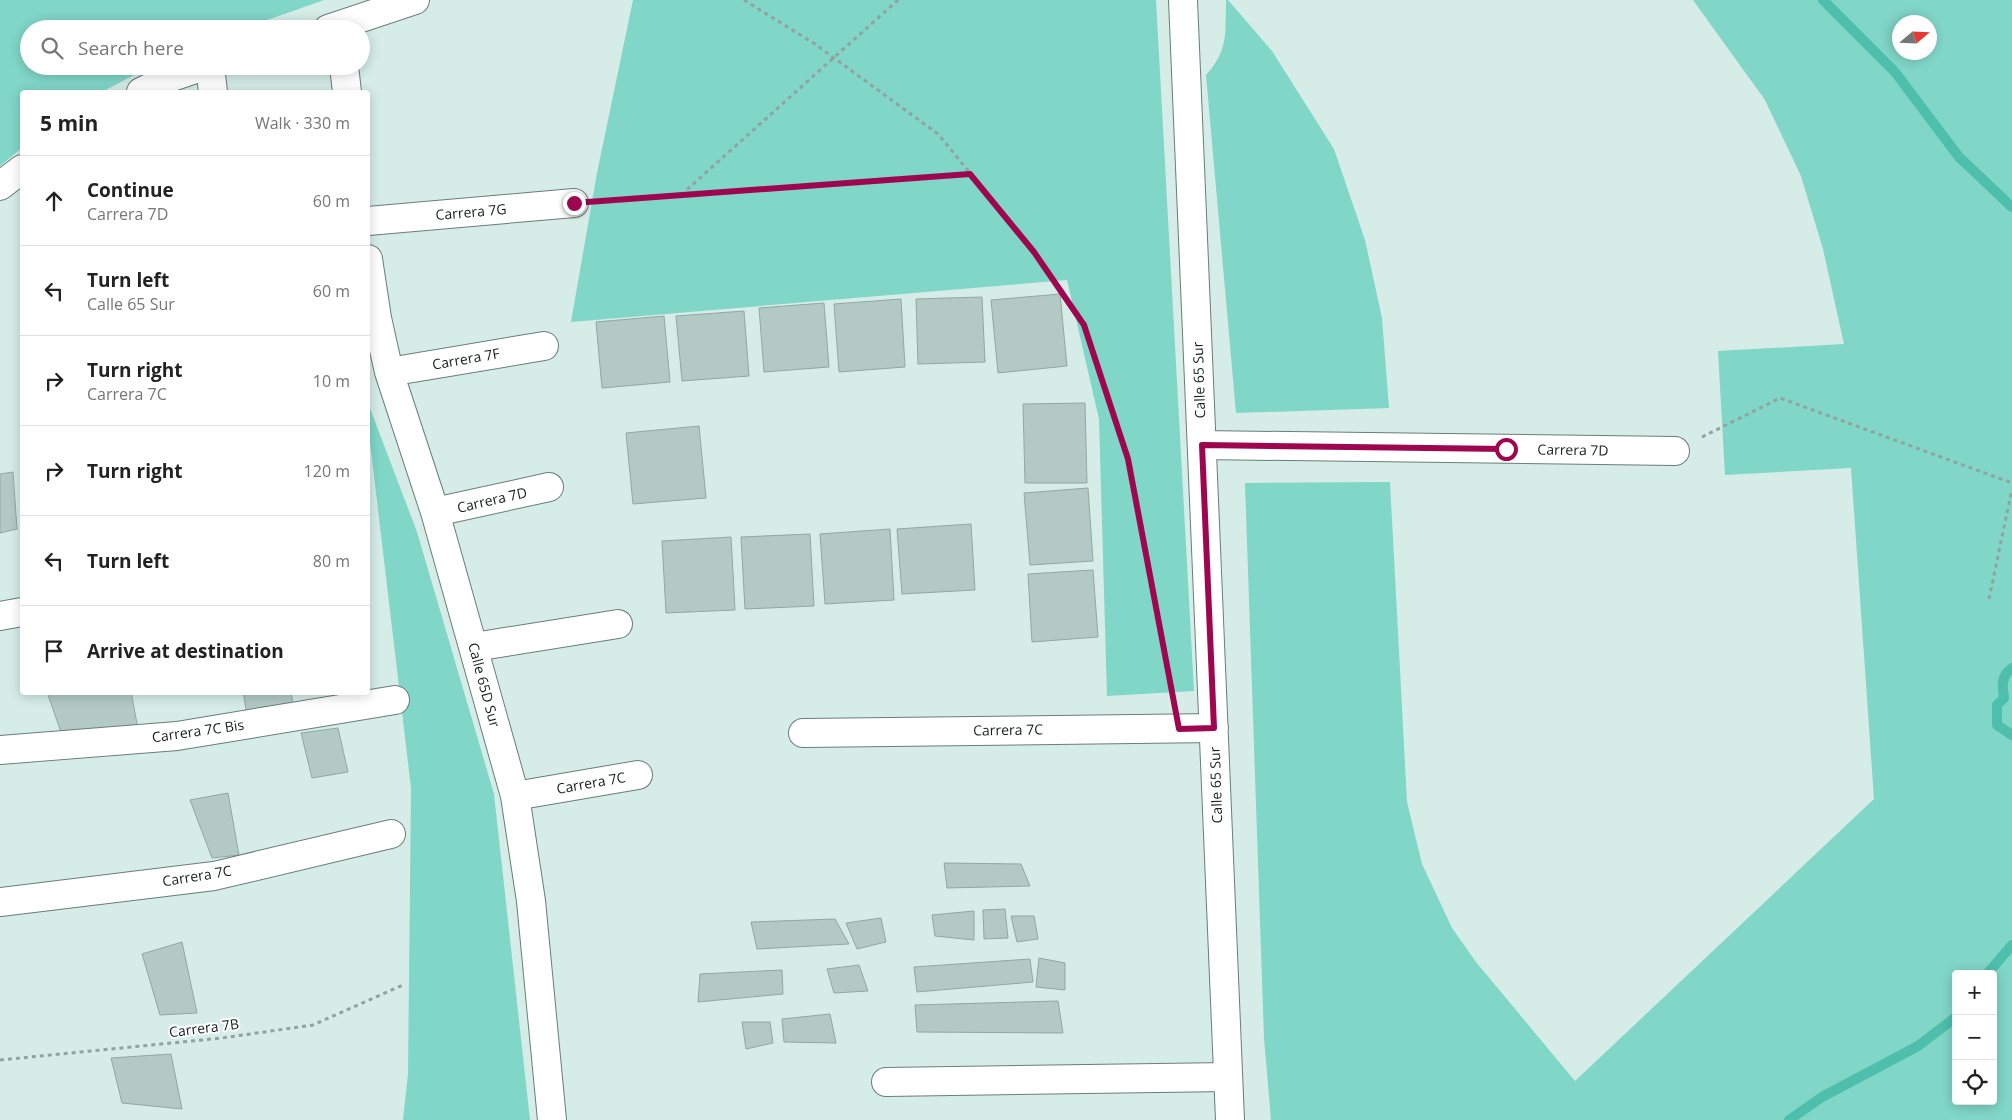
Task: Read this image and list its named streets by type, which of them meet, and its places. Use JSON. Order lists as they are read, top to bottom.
{
  "streets": {
    "street": [
      "Carrera 7G",
      "Carrera 7F",
      "Calle 65 Sur",
      "Carrera 7D",
      "Calle 65D Sur",
      "Carrera 7C",
      "Carrera 7C Bis"
    ],
    "path": ["Carrera 7B"]
  },
  "crossings": [
    ["Carrera 7F", "Calle 65D Sur"],
    ["Calle 65 Sur", "Carrera 7D"],
    ["Calle 65 Sur", "Carrera 7C"],
    ["Carrera 7D", "Calle 65D Sur"],
    ["Calle 65D Sur", "Carrera 7C"]
  ],
  "north": "right",
  "page": {
    "search": "Search here",
    "heading": ["5 min", "Walk · 330 m"],
    "list": [
      ["Continue", "Carrera 7D", "60 m"],
      ["Turn left", "Calle 65 Sur", "60 m"],
      ["Turn right", "Carrera 7C", "10 m"],
      ["Turn right", "120 m"],
      ["Turn left", "80 m"],
      "Arrive at destination"
    ],
    "map_buttons": ["+", "−"]
  }
}
